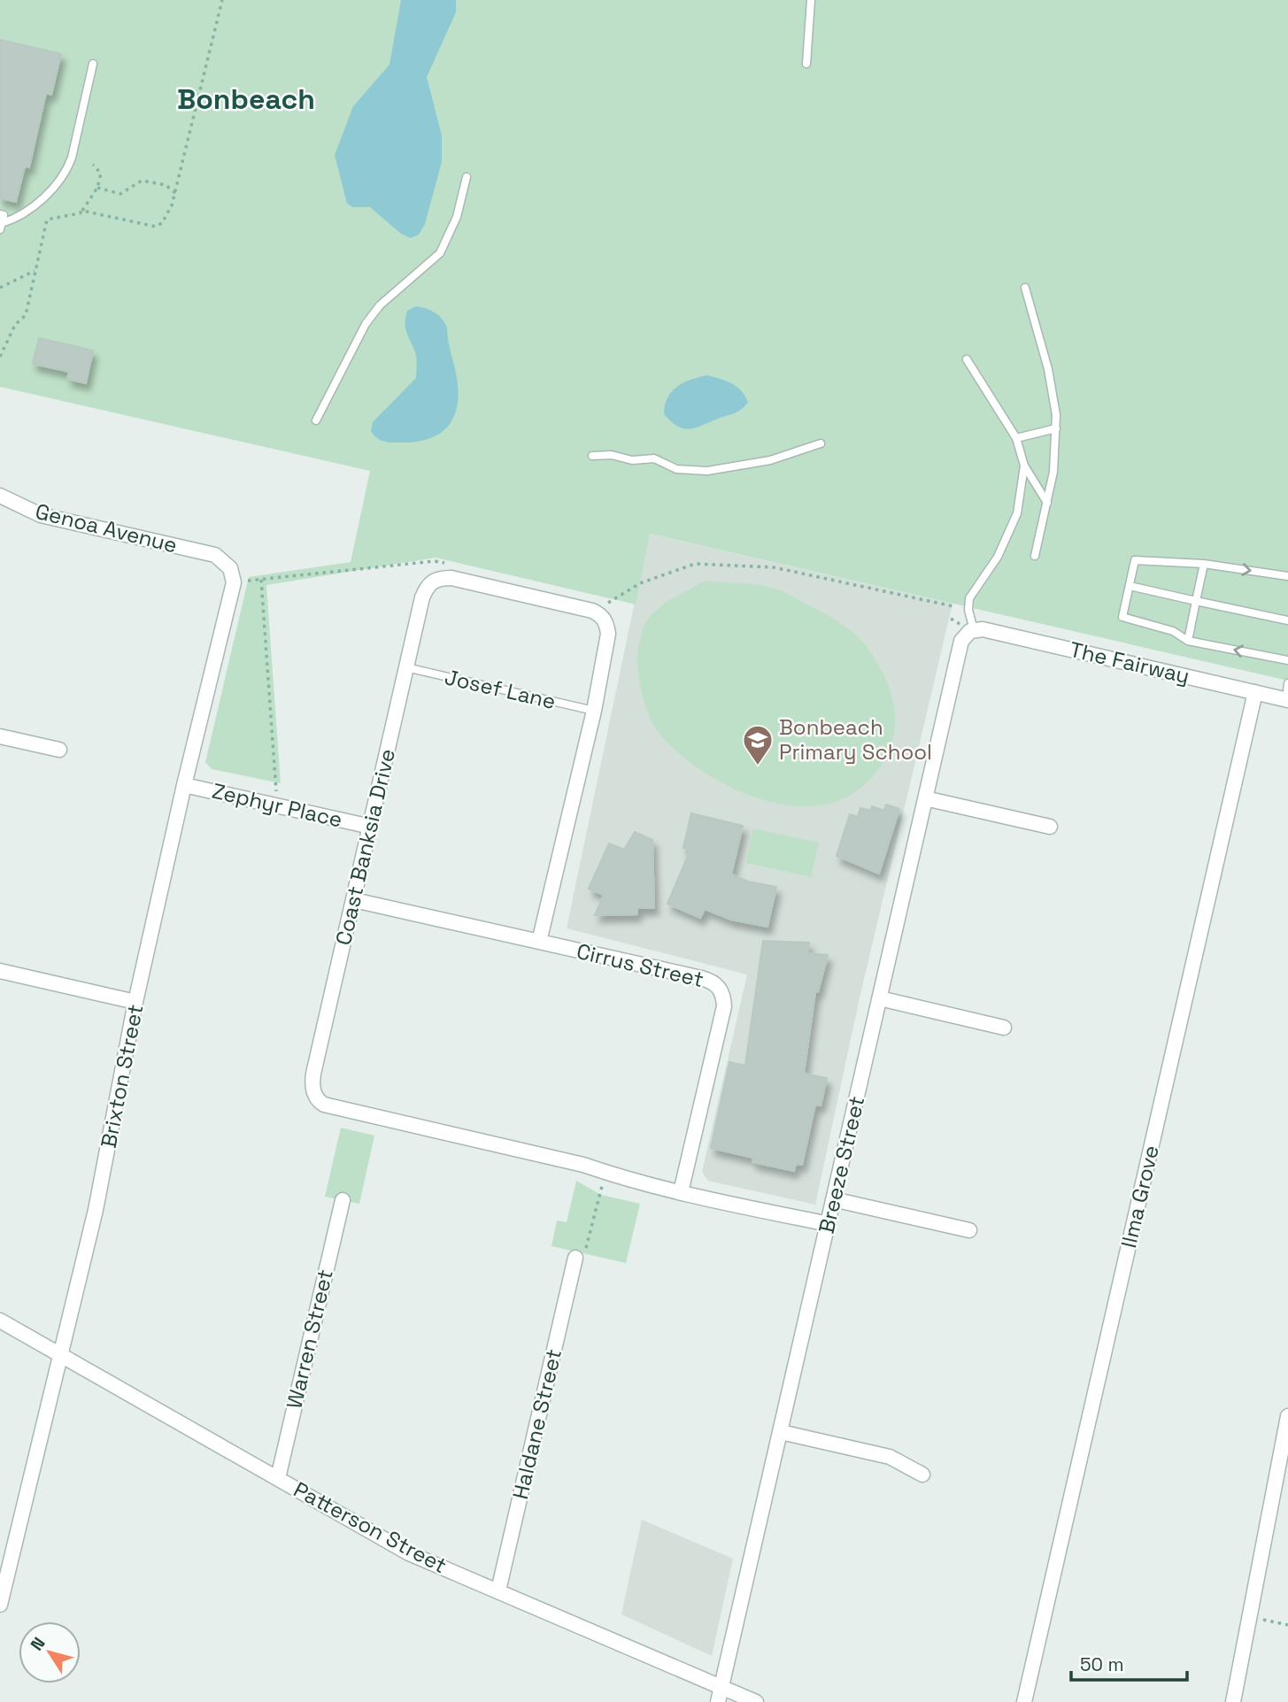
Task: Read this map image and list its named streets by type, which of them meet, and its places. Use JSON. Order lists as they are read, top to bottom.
{
  "streets": {
    "street": [
      "Genoa Avenue",
      "The Fairway",
      "Zephyr Place",
      "Coast Banksia Drive",
      "Cirrus Street",
      "Brixton Street",
      "Breeze Street",
      "Ilma Grove",
      "Warren Street",
      "Haldane Street",
      "Patterson Street"
    ],
    "lane": ["Josef Lane"]
  },
  "crossings": [
    ["Genoa Avenue", "Brixton Street"],
    ["The Fairway", "Breeze Street"],
    ["The Fairway", "Ilma Grove"],
    ["Josef Lane", "Coast Banksia Drive"],
    ["Zephyr Place", "Coast Banksia Drive"],
    ["Zephyr Place", "Brixton Street"],
    ["Coast Banksia Drive", "Cirrus Street"],
    ["Coast Banksia Drive", "Breeze Street"],
    ["Brixton Street", "Patterson Street"],
    ["Breeze Street", "Patterson Street"],
    ["Warren Street", "Patterson Street"],
    ["Haldane Street", "Patterson Street"]
  ],
  "districts": ["Bonbeach"],
  "places": {
    "school or university": ["Bonbeach Primary School"]
  },
  "scale_bar": "50 m",
  "north": "top left"
}
